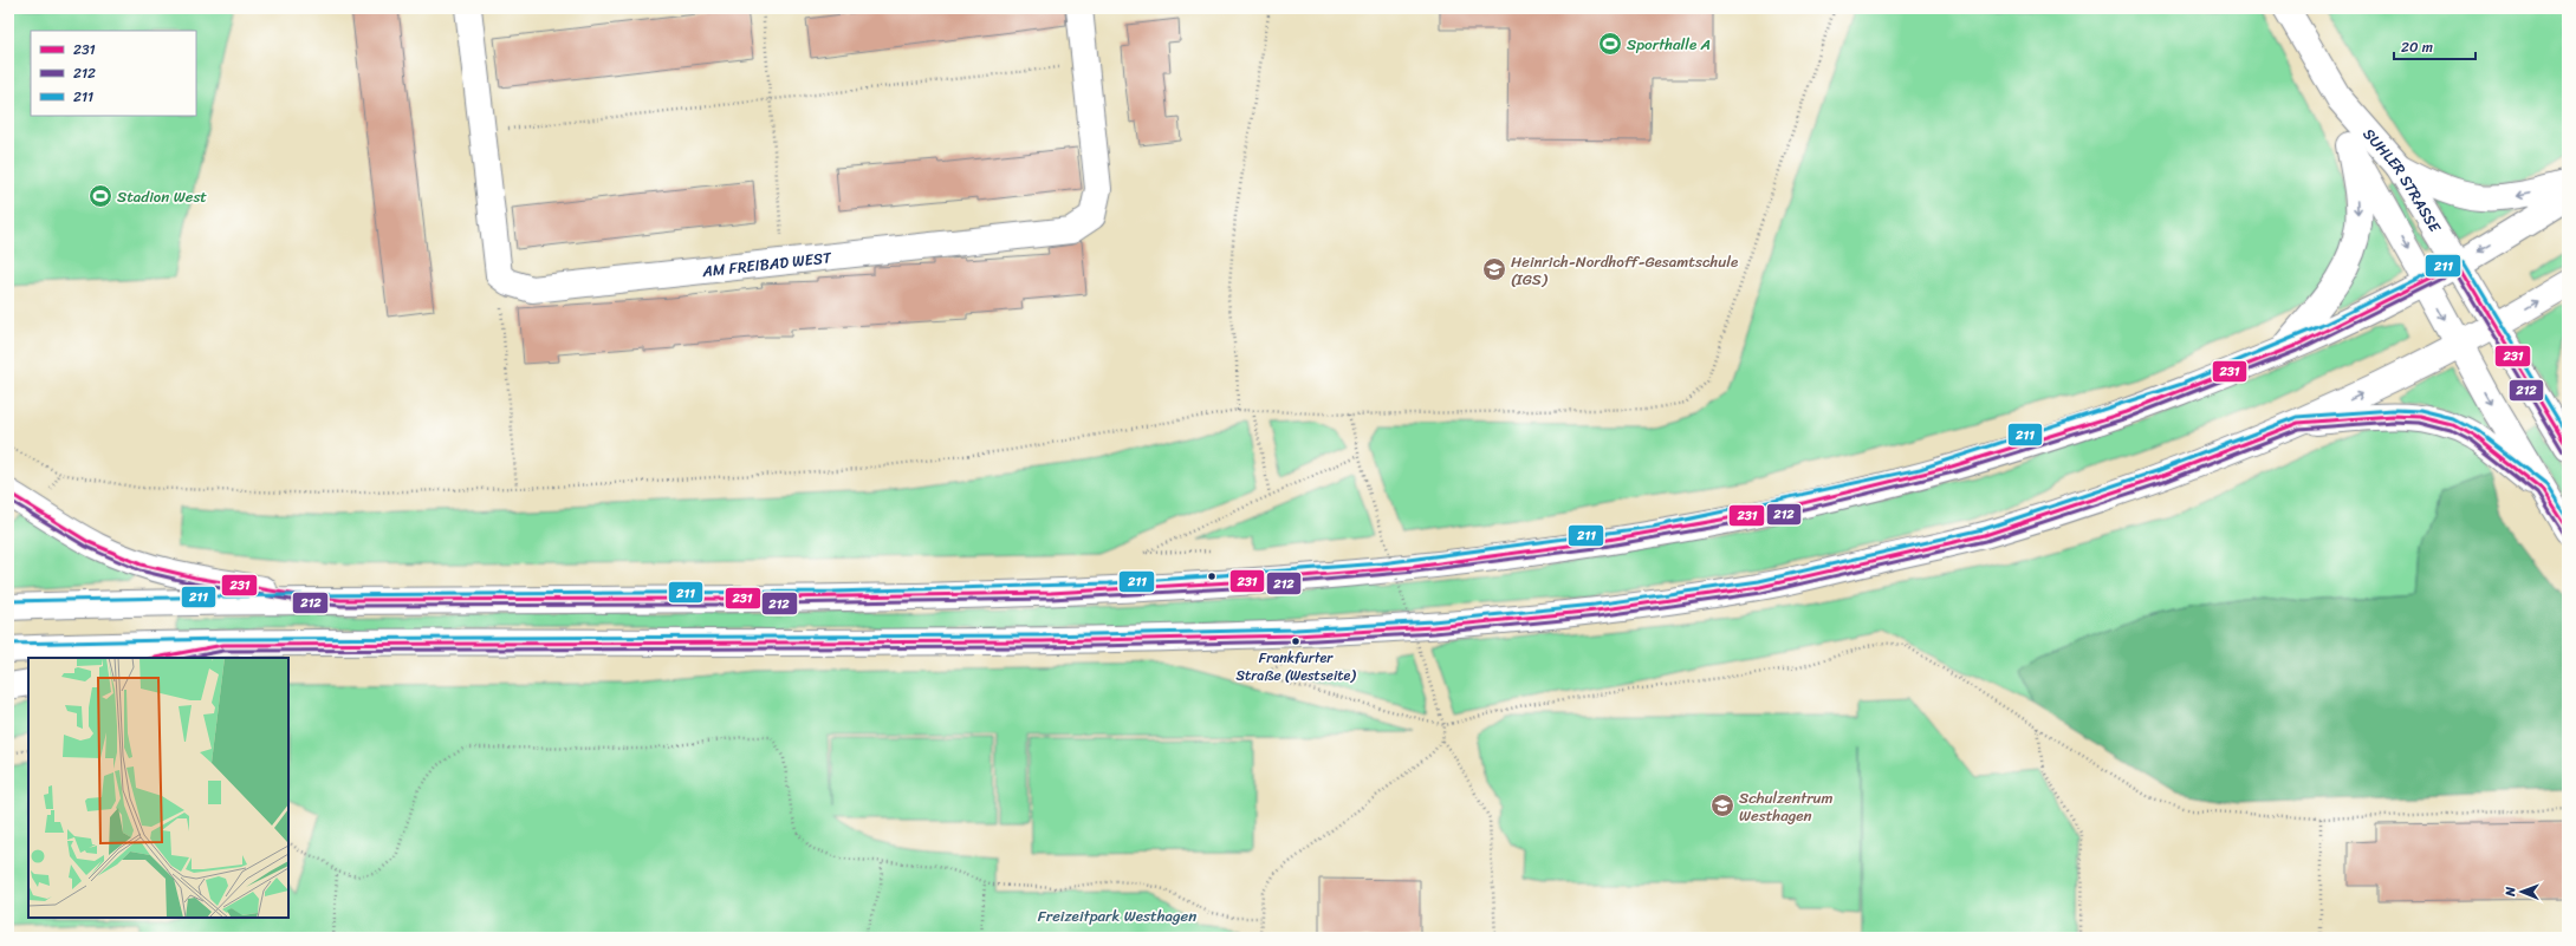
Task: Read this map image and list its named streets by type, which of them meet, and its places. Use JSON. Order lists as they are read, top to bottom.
{
  "streets": {
    "street": ["SUHLER STRASSE", "AM FREIBAD WEST"]
  },
  "parks": ["Freizeitpark Westhagen"],
  "places": {
    "sports": ["Sporthalle A", "Stadion West"],
    "school or university": ["Heinrich-Nordhoff-Gesamtschule (IGS)", "Schulzentrum Westhagen"],
    "other": ["Frankfurter Straße (Westseite)"]
  },
  "lines": ["transit line 211", "transit line 231", "transit line 212"],
  "legend": ["231", "212", "211"],
  "scale_bar": "20 m",
  "north": "left"
}
